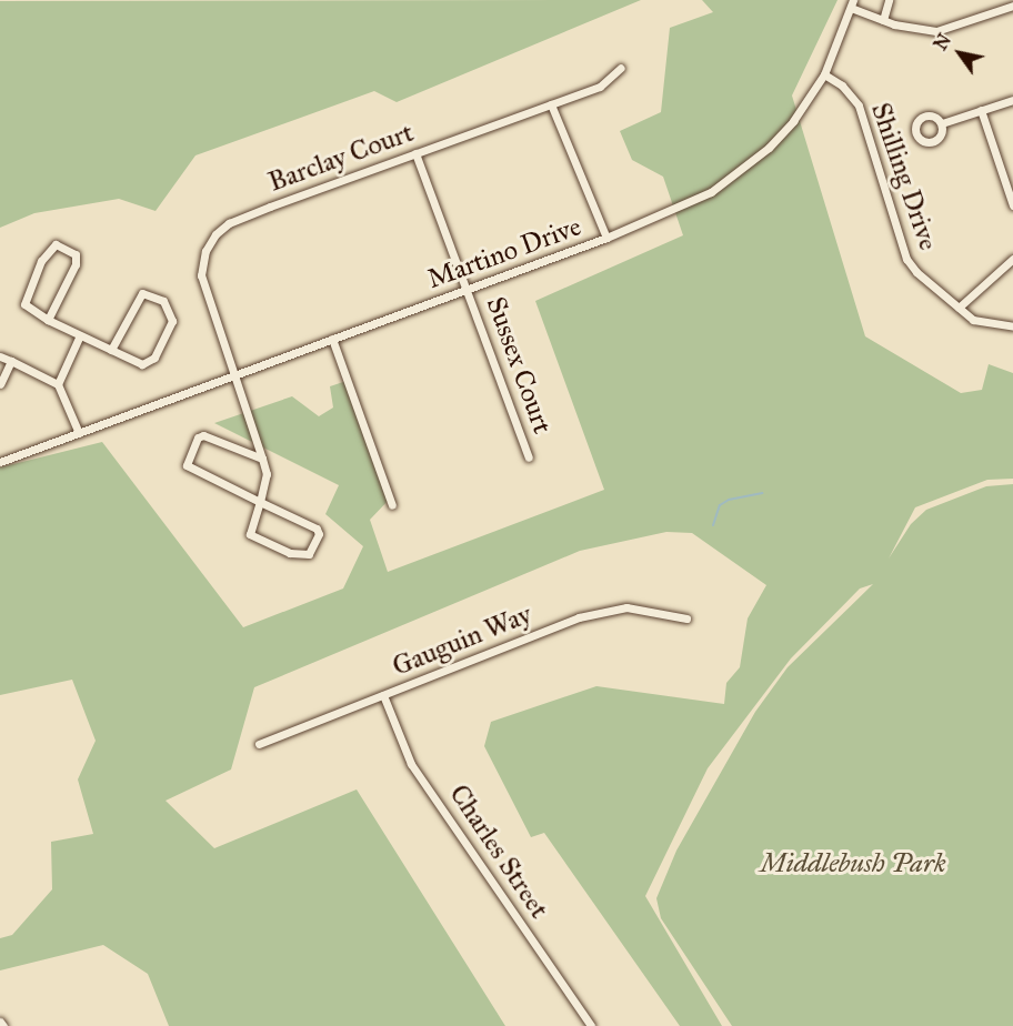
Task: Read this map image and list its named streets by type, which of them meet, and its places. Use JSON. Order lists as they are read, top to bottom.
{
  "streets": {
    "street": [
      "Barclay Court",
      "Shilling Drive",
      "Martino Drive",
      "Sussex Court",
      "Gauguin Way",
      "Charles Street"
    ]
  },
  "crossings": [
    ["Barclay Court", "Martino Drive"],
    ["Barclay Court", "Sussex Court"],
    ["Shilling Drive", "Martino Drive"],
    ["Martino Drive", "Sussex Court"],
    ["Gauguin Way", "Charles Street"]
  ],
  "parks": ["Middlebush Park"],
  "north": "top left"
}
